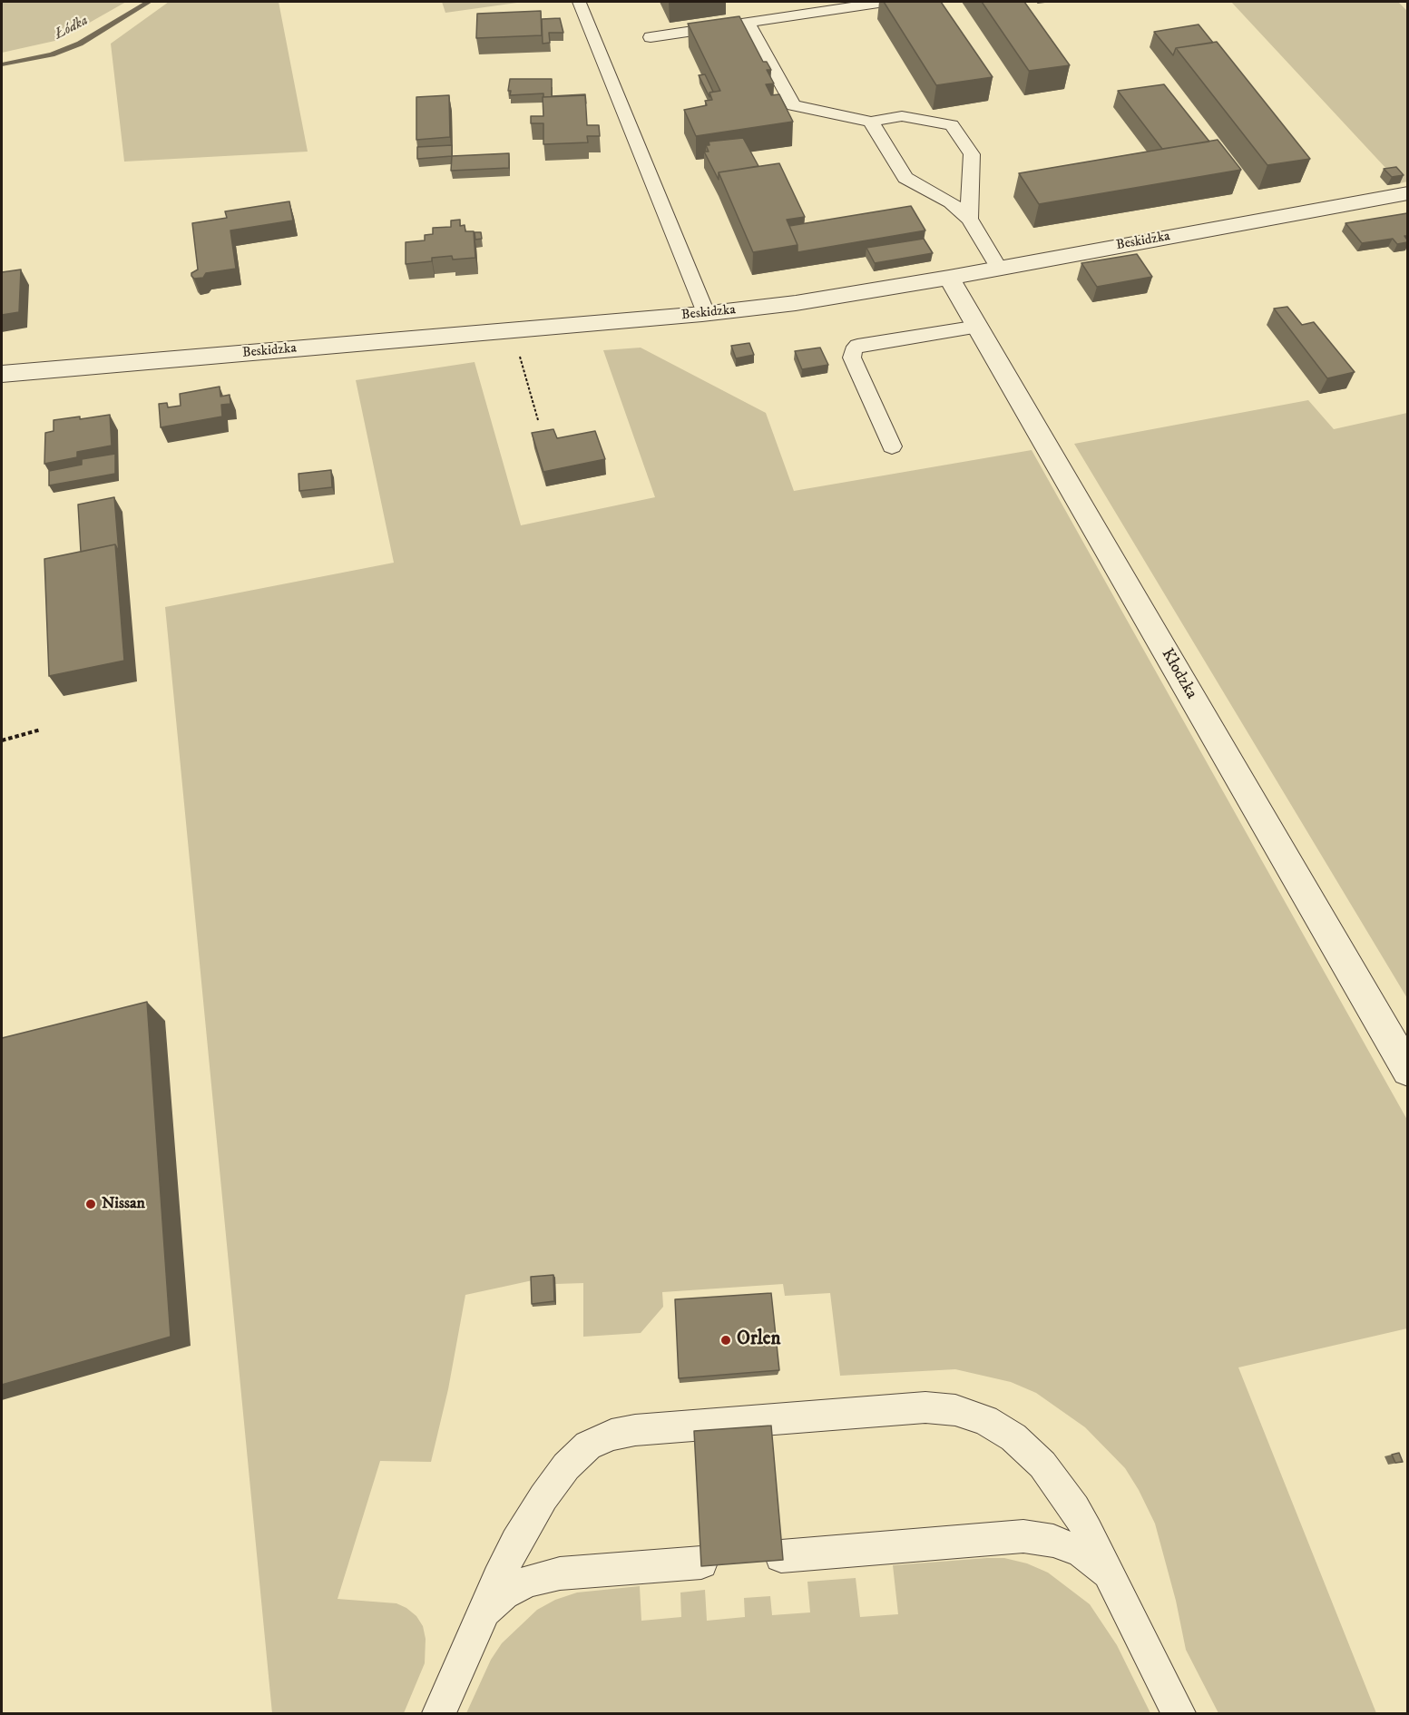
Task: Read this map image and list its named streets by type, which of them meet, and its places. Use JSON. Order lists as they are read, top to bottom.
{
  "streets": {
    "street": ["Beskidzka", "Kłodzka"]
  },
  "crossings": [
    ["Beskidzka", "Kłodzka"]
  ],
  "water": ["Łódka"],
  "places": ["Nissan", "Orlen"]
}
